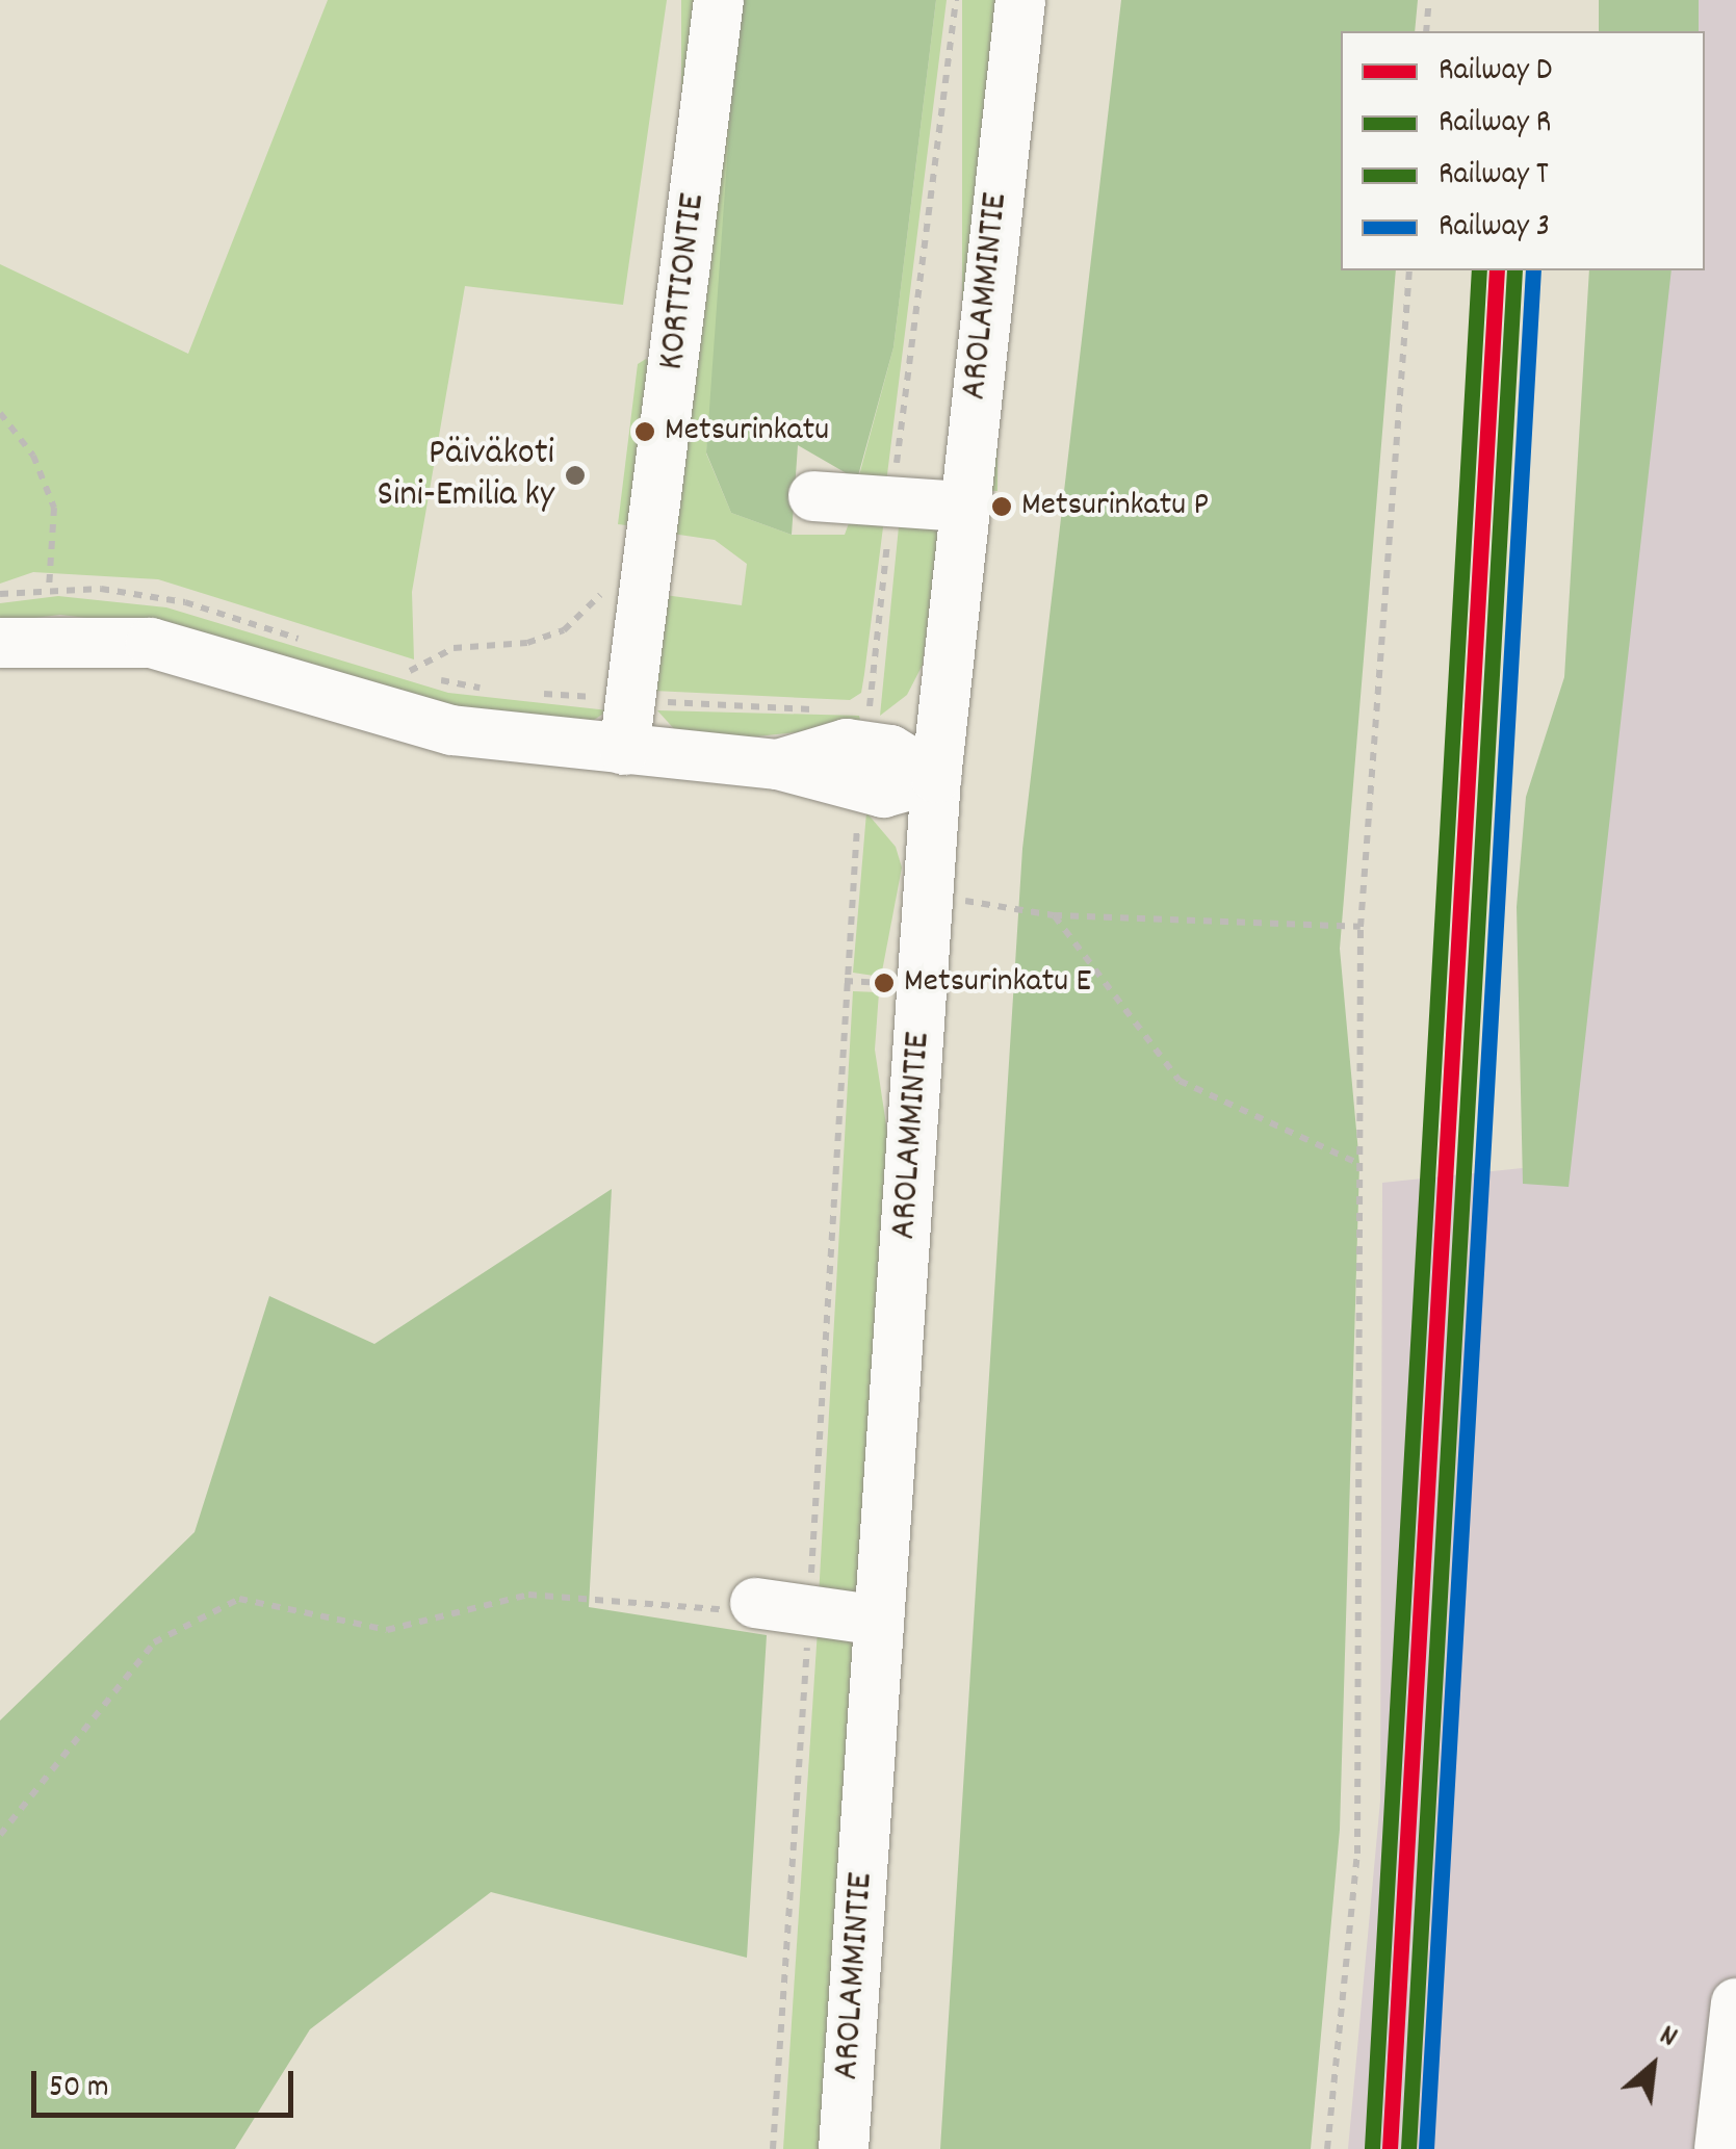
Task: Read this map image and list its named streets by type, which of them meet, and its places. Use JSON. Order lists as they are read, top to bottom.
{
  "streets": {
    "street": ["KORTTIONTIE", "AROLAMMINTIE"]
  },
  "places": [
    "Metsurinkatu",
    "Päiväkoti Sini-Emilia ky",
    "Metsurinkatu P",
    "Metsurinkatu E"
  ],
  "lines": [
    "rail line D",
    "rail line R",
    "rail line T",
    "rail line 3"
  ],
  "legend": [
    "Railway D",
    "Railway R",
    "Railway T",
    "Railway 3"
  ],
  "scale_bar": "50 m",
  "north": "top right"
}
